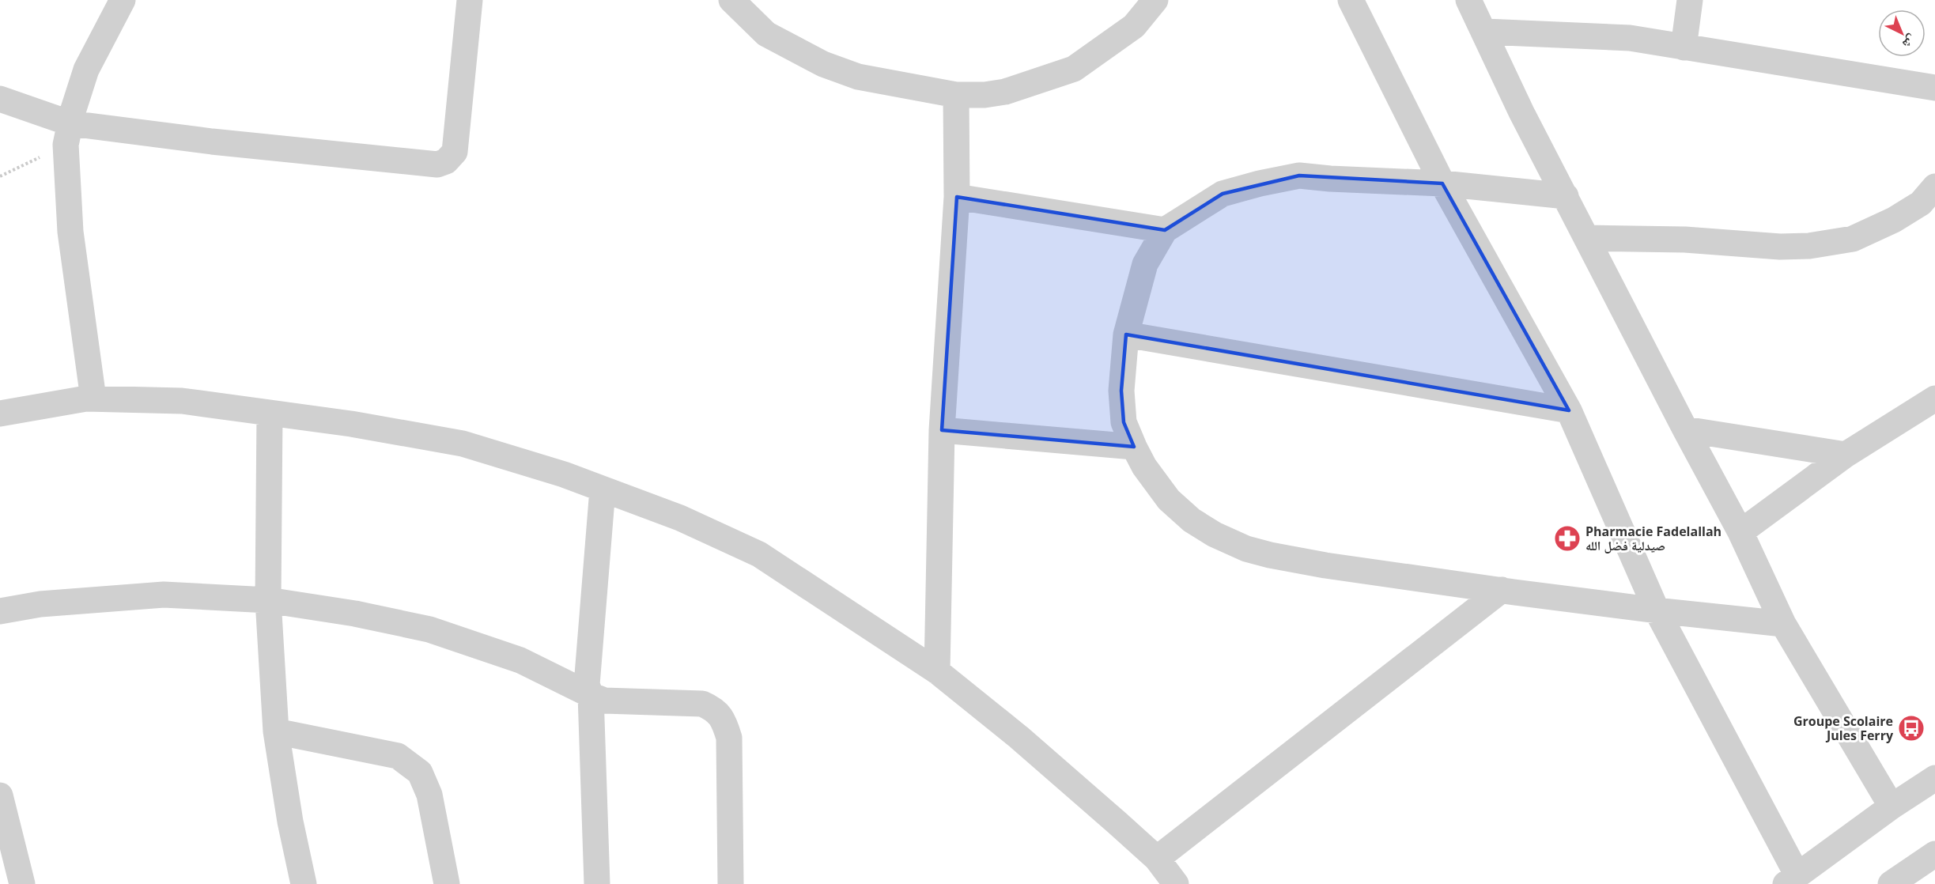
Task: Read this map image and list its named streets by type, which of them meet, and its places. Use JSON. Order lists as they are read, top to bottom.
{
  "places": {
    "pharmacy": ["Pharmacie Fadelallah صيدلية فضل الله"],
    "bus stop": ["Groupe Scolaire Jules Ferry"]
  },
  "north": "bottom right"
}
